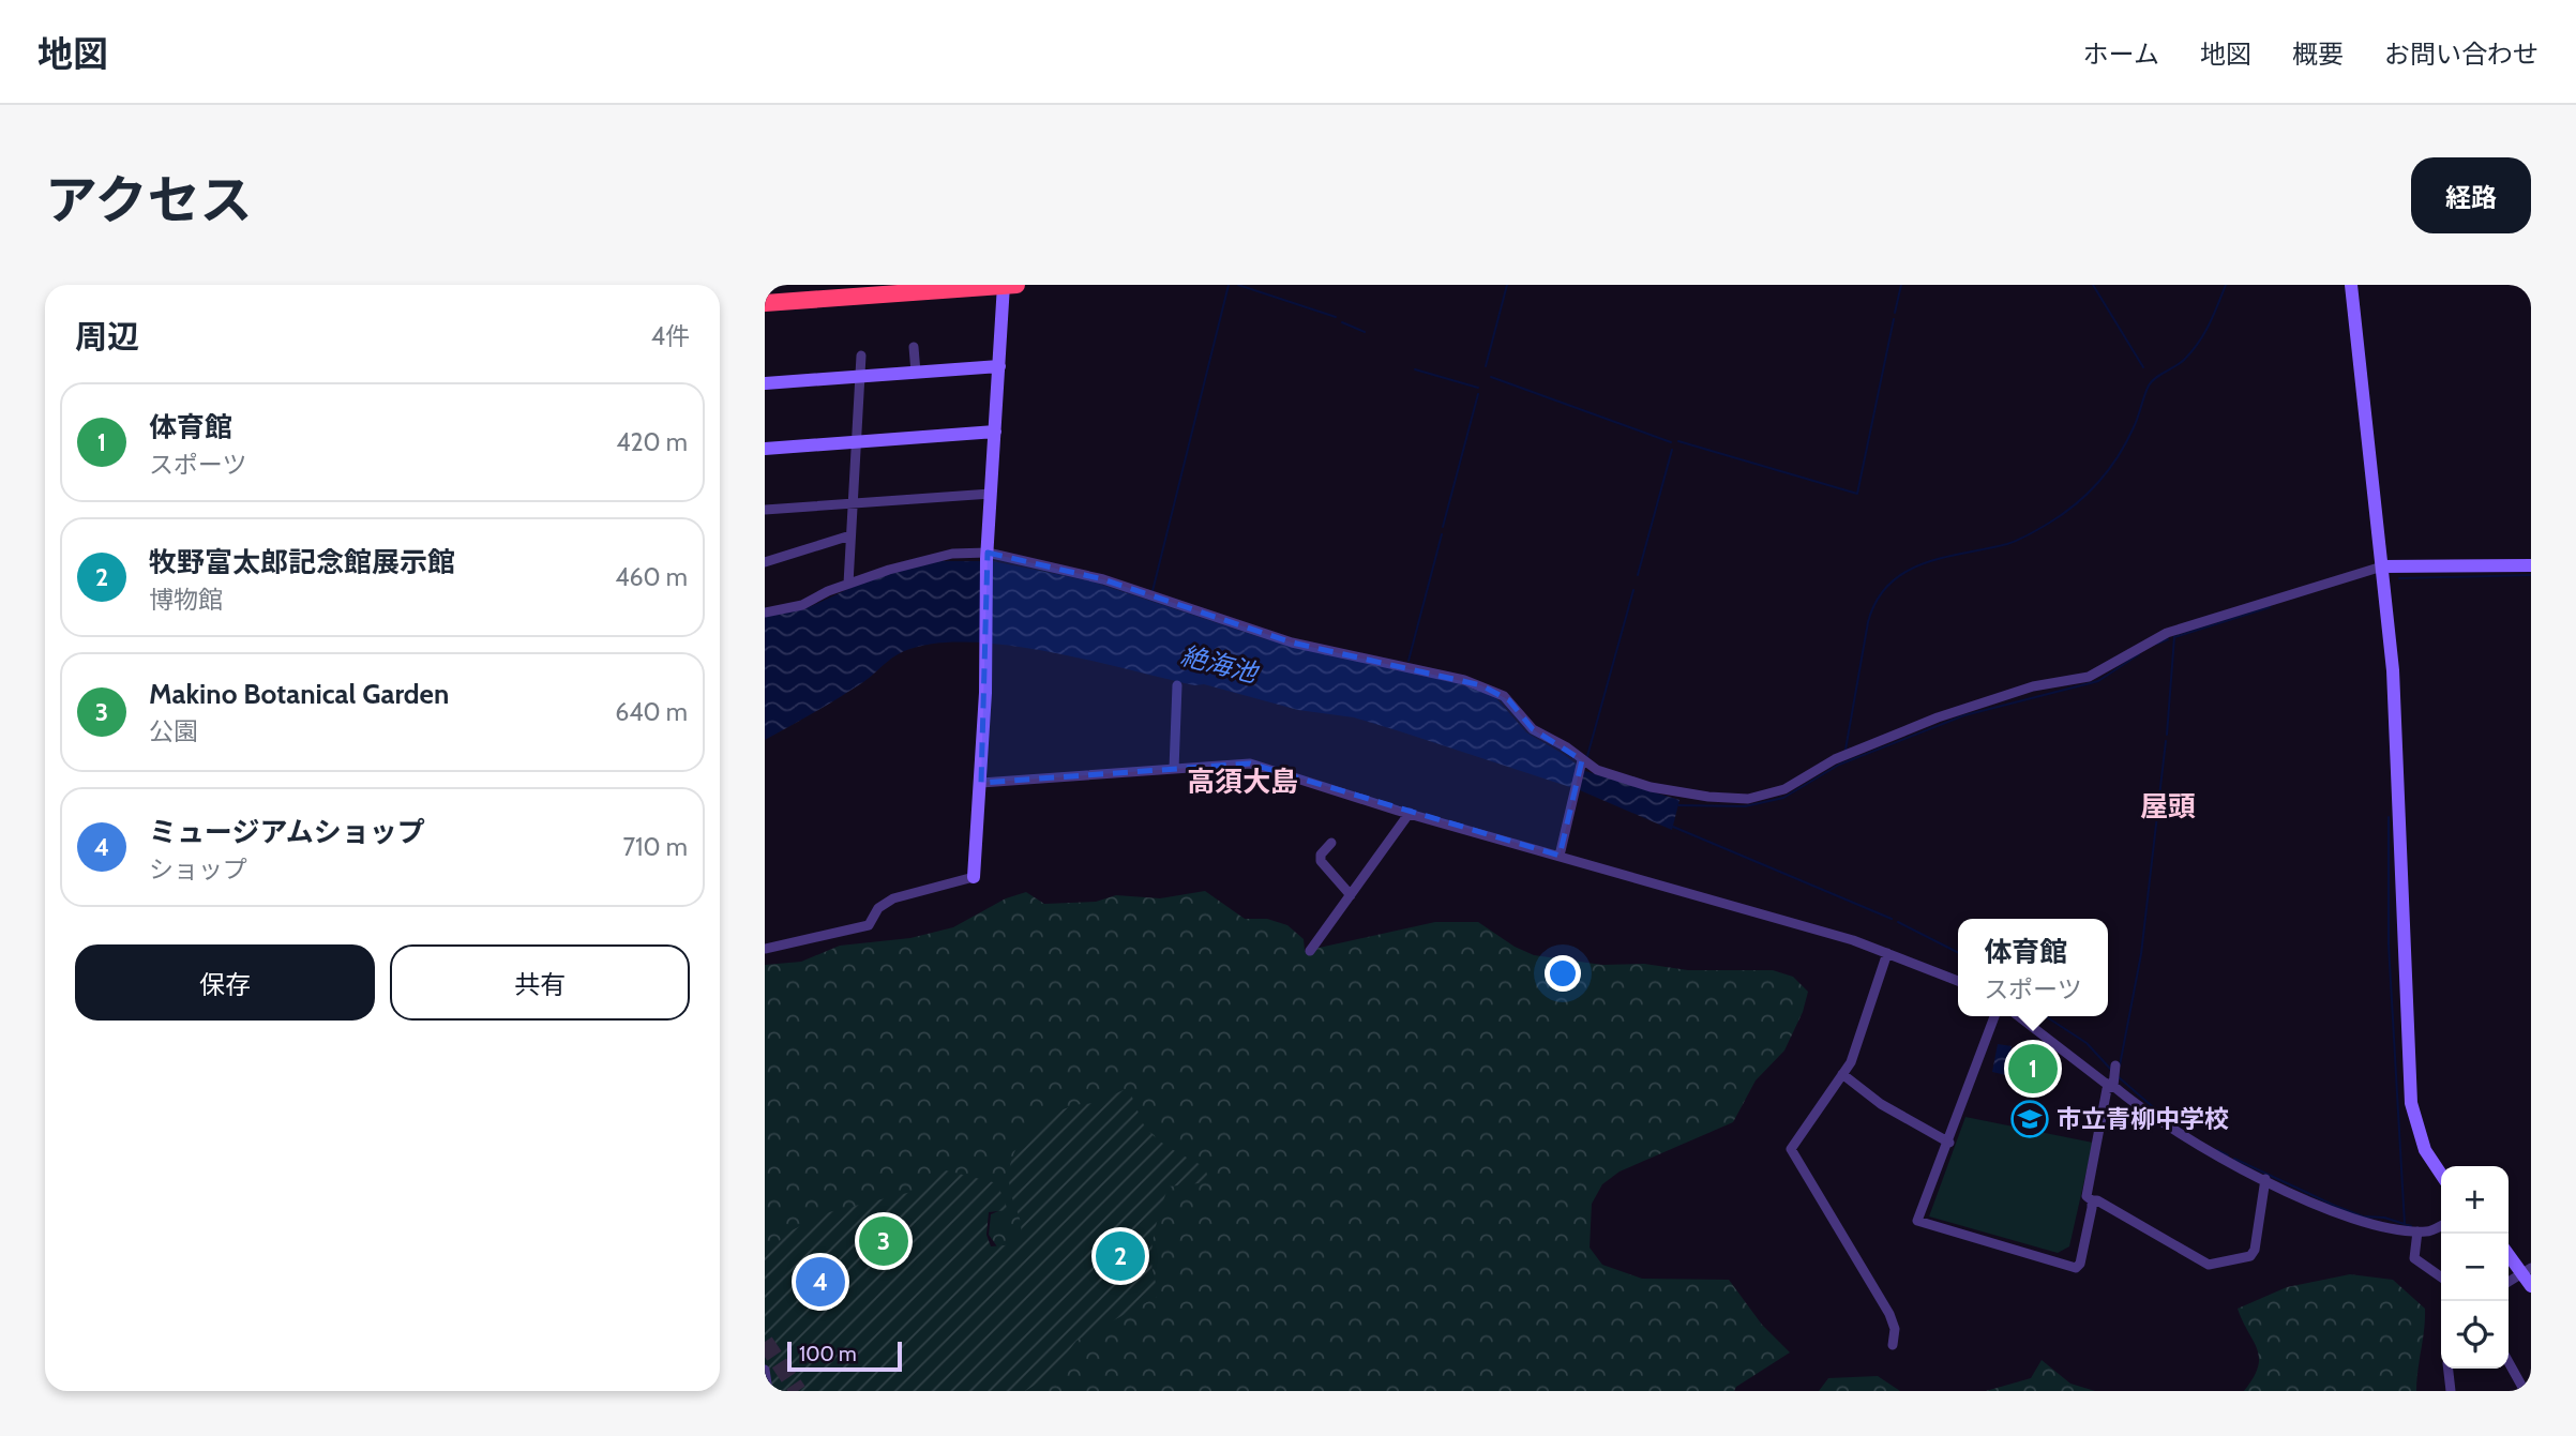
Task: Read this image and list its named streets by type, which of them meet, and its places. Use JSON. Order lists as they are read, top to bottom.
{
  "districts": ["高須大島", "屋頭"],
  "water": ["絶海池"],
  "places": {
    "school or university": ["市立青柳中学校"]
  },
  "scale_bar": "100 m",
  "page": {
    "header": "地図",
    "nav": [
      "ホーム",
      "地図",
      "概要",
      "お問い合わせ"
    ],
    "title": "アクセス",
    "buttons": [
      "経路",
      ["保存", "共有"]
    ],
    "heading": ["周辺", "4件"],
    "list": [
      {
        "mark": "1",
        "name": "体育館",
        "note": "スポーツ",
        "value": "420 m"
      },
      {
        "mark": "2",
        "name": "牧野富太郎記念館展示館",
        "note": "博物館",
        "value": "460 m"
      },
      {
        "mark": "3",
        "name": "Makino Botanical Garden",
        "note": "公園",
        "value": "640 m"
      },
      {
        "mark": "4",
        "name": "ミュージアムショップ",
        "note": "ショップ",
        "value": "710 m"
      }
    ],
    "popup": ["体育館", "スポーツ"],
    "pins": [
      "1",
      "3",
      "2",
      "4"
    ],
    "map_buttons": ["+", "−"],
    "scale": "100 m"
  }
}
